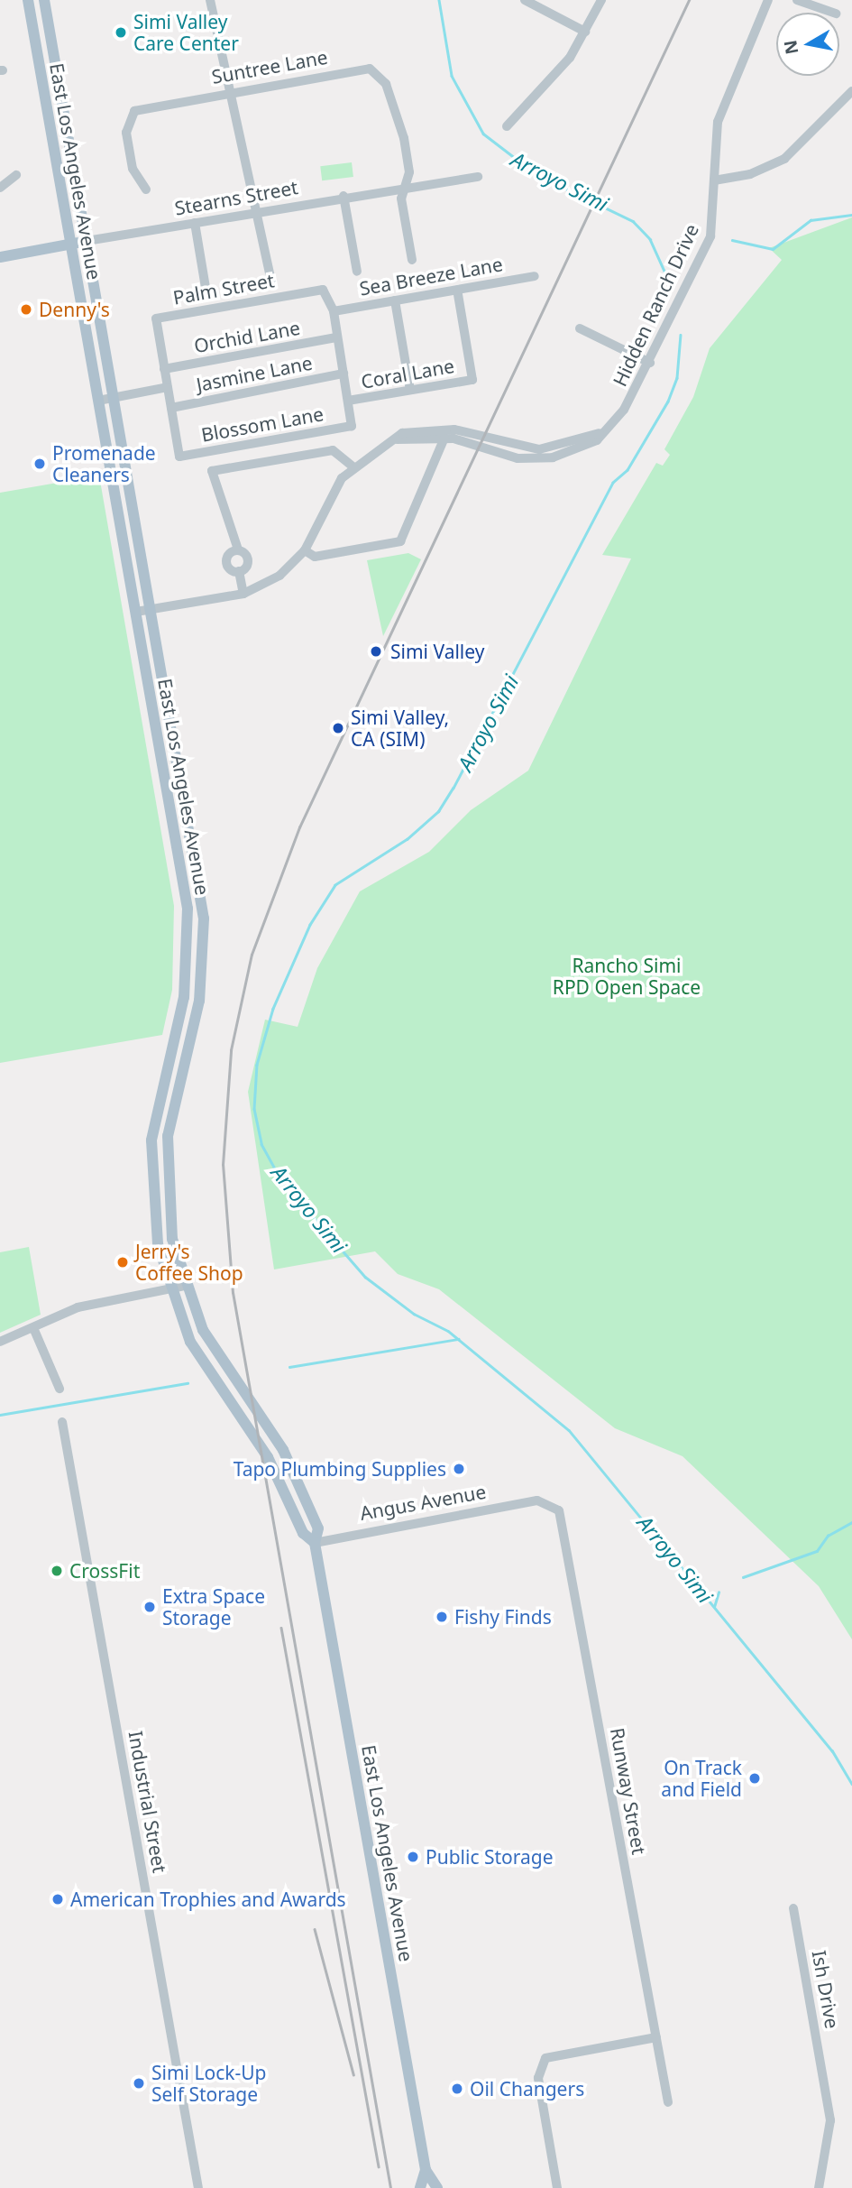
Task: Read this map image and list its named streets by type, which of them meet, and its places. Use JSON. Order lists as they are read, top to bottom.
{
  "streets": {
    "main road": ["East Los Angeles Avenue", "Stearns Street"],
    "street": [
      "Suntree Lane",
      "Sea Breeze Lane",
      "Palm Street",
      "Hidden Ranch Drive",
      "Orchid Lane",
      "Jasmine Lane",
      "Coral Lane",
      "Blossom Lane",
      "Angus Avenue",
      "Runway Street",
      "Industrial Street",
      "Ish Drive"
    ]
  },
  "crossings": [
    ["Suntree Lane", "Stearns Street"],
    ["East Los Angeles Avenue", "Stearns Street"],
    ["East Los Angeles Avenue", "Hidden Ranch Drive"],
    ["East Los Angeles Avenue", "Angus Avenue"],
    ["Sea Breeze Lane", "Palm Street"],
    ["Sea Breeze Lane", "Coral Lane"],
    ["Palm Street", "Orchid Lane"],
    ["Palm Street", "Jasmine Lane"],
    ["Palm Street", "Blossom Lane"],
    ["Coral Lane", "Blossom Lane"],
    ["Angus Avenue", "Runway Street"]
  ],
  "water": ["Arroyo Simi"],
  "parks": ["Rancho Simi RPD Open Space"],
  "places": [
    "Simi Valley Care Center",
    "Denny's",
    "Promenade Cleaners",
    "Simi Valley",
    "Simi Valley, CA (SIM)",
    "Jerry's Coffee Shop",
    "Tapo Plumbing Supplies",
    "CrossFit",
    "Extra Space Storage",
    "Fishy Finds",
    "On Track and Field",
    "Public Storage",
    "American Trophies and Awards",
    "Simi Lock-Up Self Storage",
    "Oil Changers"
  ],
  "north": "left"
}
